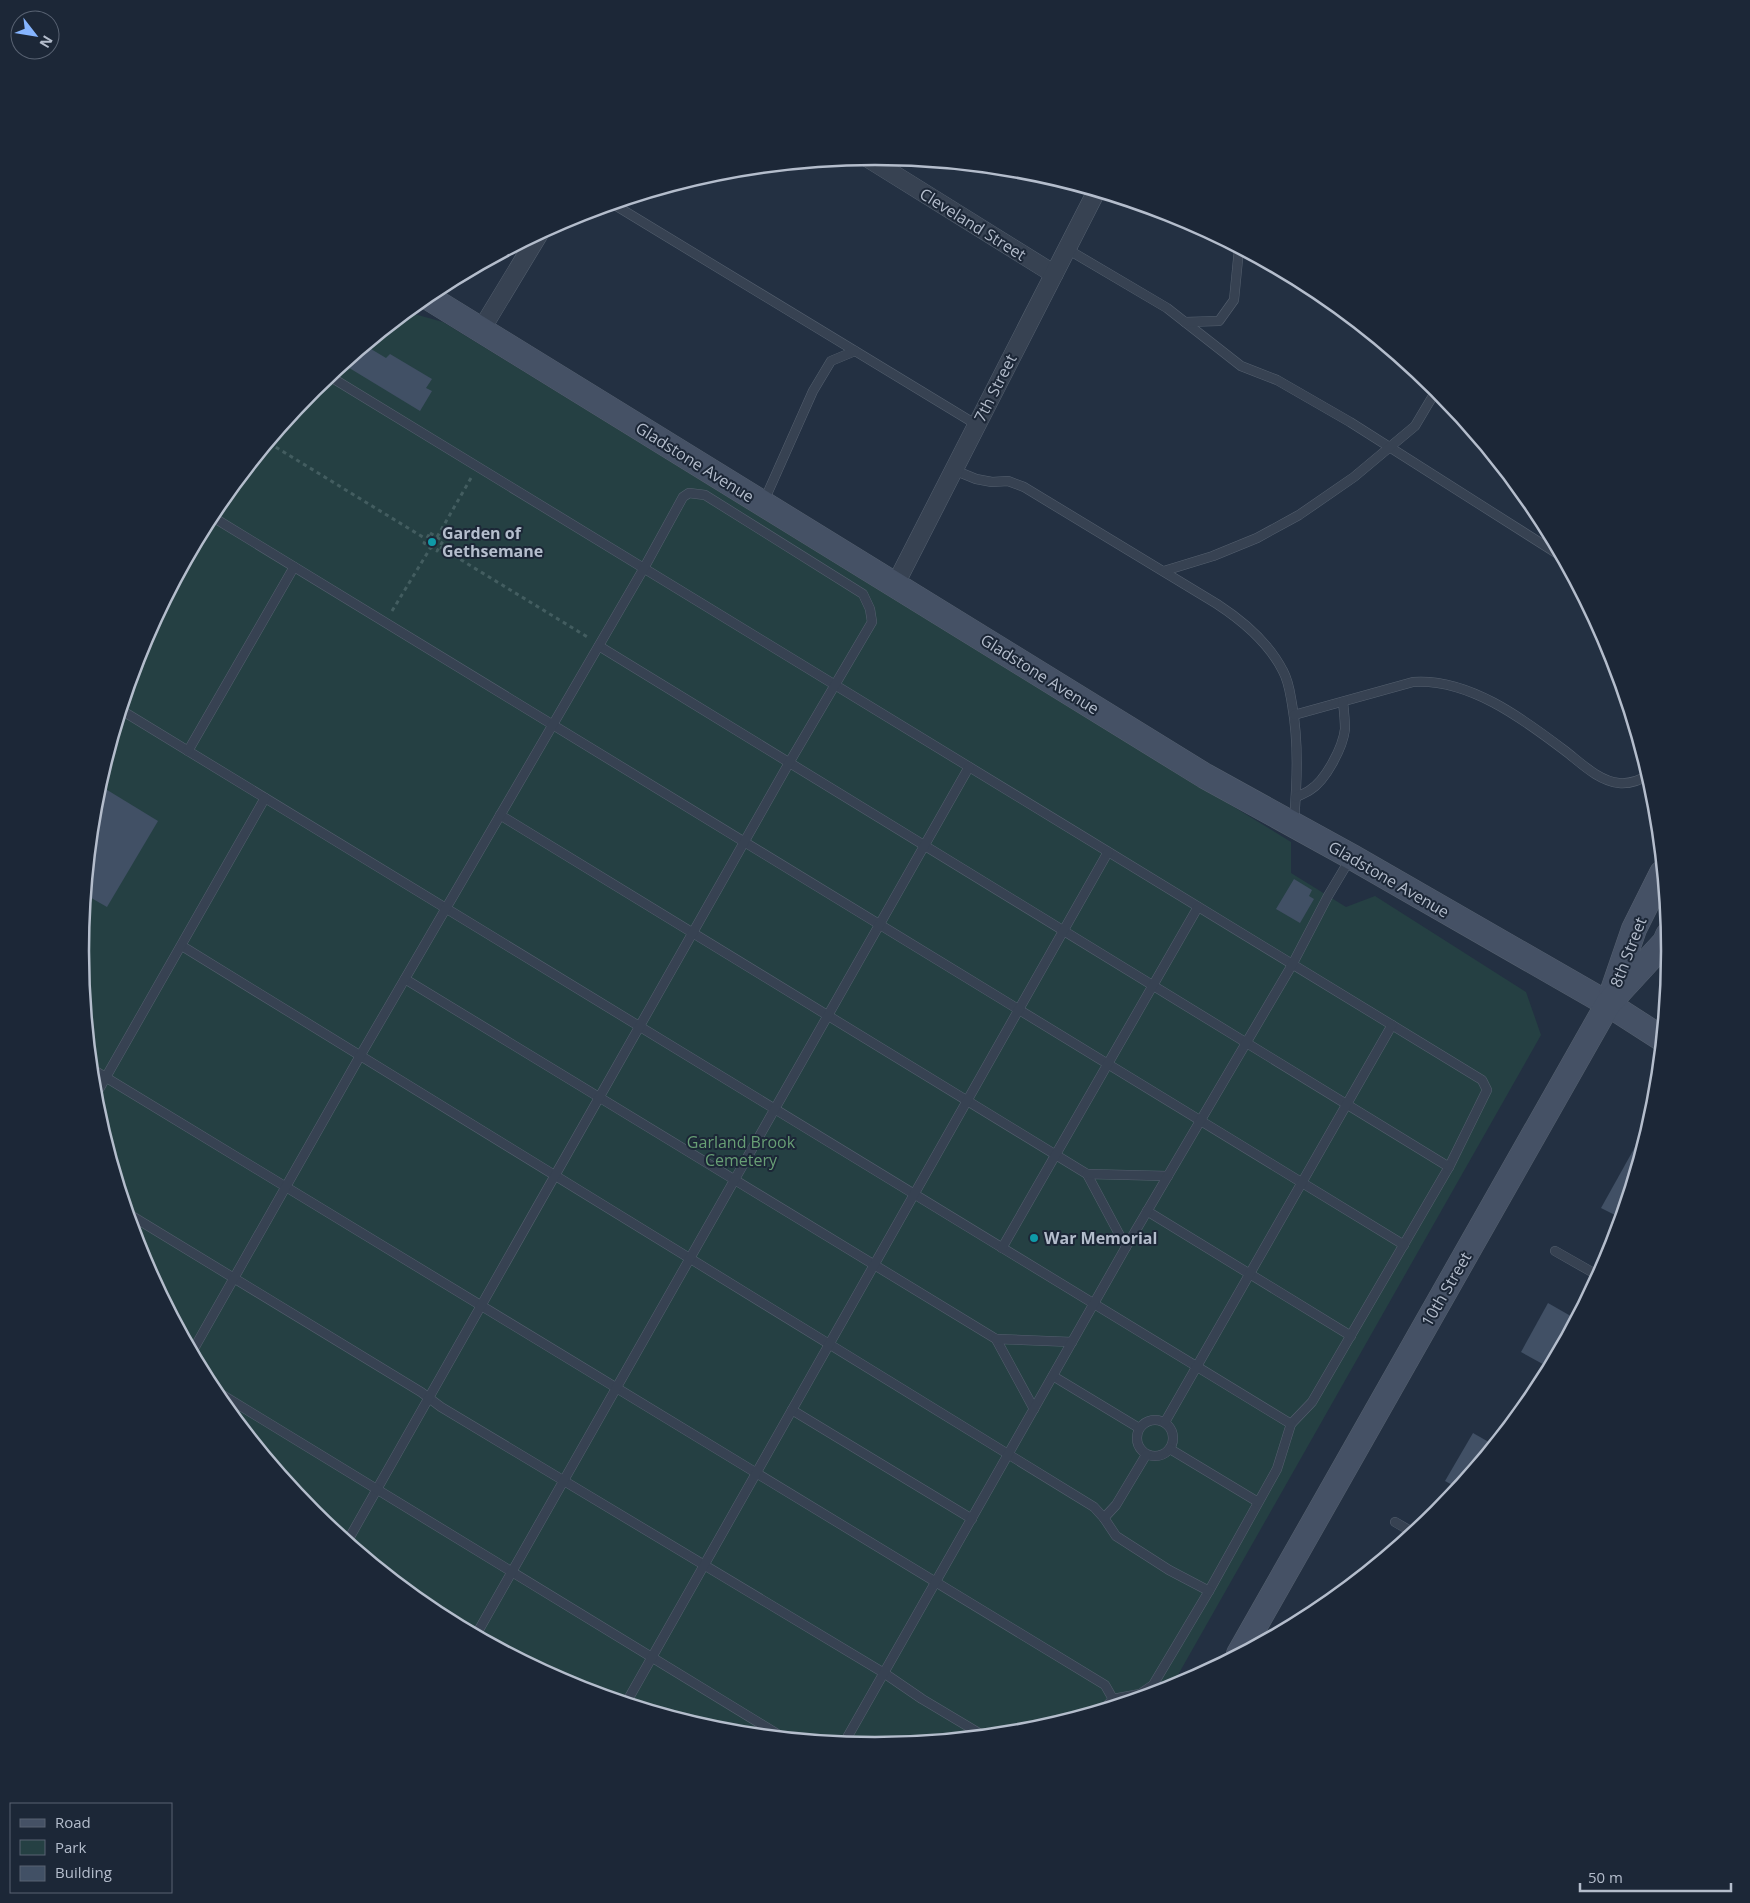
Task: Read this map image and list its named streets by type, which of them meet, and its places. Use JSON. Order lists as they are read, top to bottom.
{
  "streets": {
    "street": [
      "Cleveland Street",
      "7th Street",
      "Gladstone Avenue",
      "8th Street",
      "10th Street"
    ]
  },
  "crossings": [
    ["Cleveland Street", "7th Street"],
    ["7th Street", "Gladstone Avenue"],
    ["Gladstone Avenue", "8th Street"],
    ["Gladstone Avenue", "10th Street"],
    ["8th Street", "10th Street"]
  ],
  "parks": ["Garland Brook Cemetery"],
  "places": ["Garden of Gethsemane", "War Memorial"],
  "legend": ["Road", "Park", "Building"],
  "scale_bar": "50 m",
  "north": "bottom right"
}
